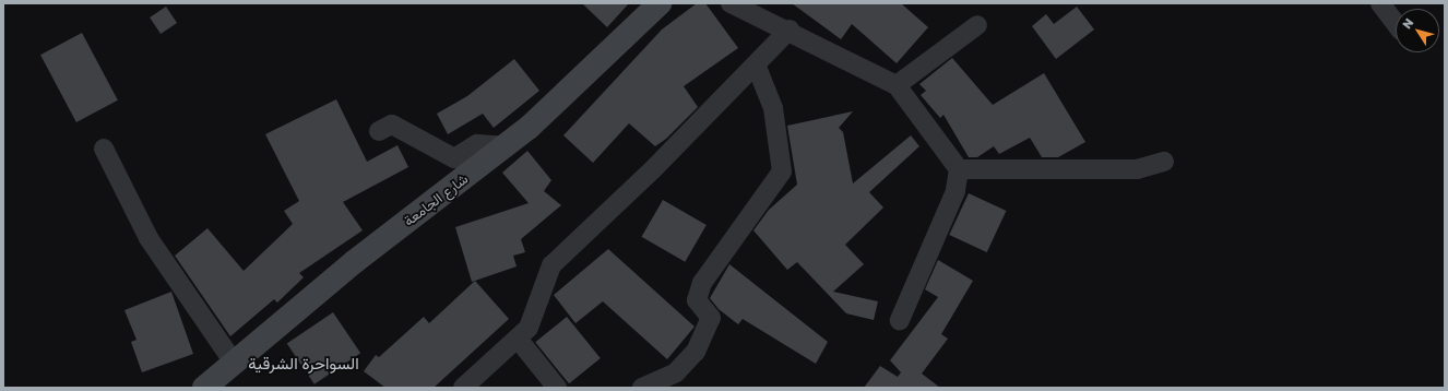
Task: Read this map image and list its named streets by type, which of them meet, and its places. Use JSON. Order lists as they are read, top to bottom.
{
  "streets": {
    "main road": ["شارع الجامعة"]
  },
  "districts": ["السواحرة الشرقية"],
  "north": "top left"
}
